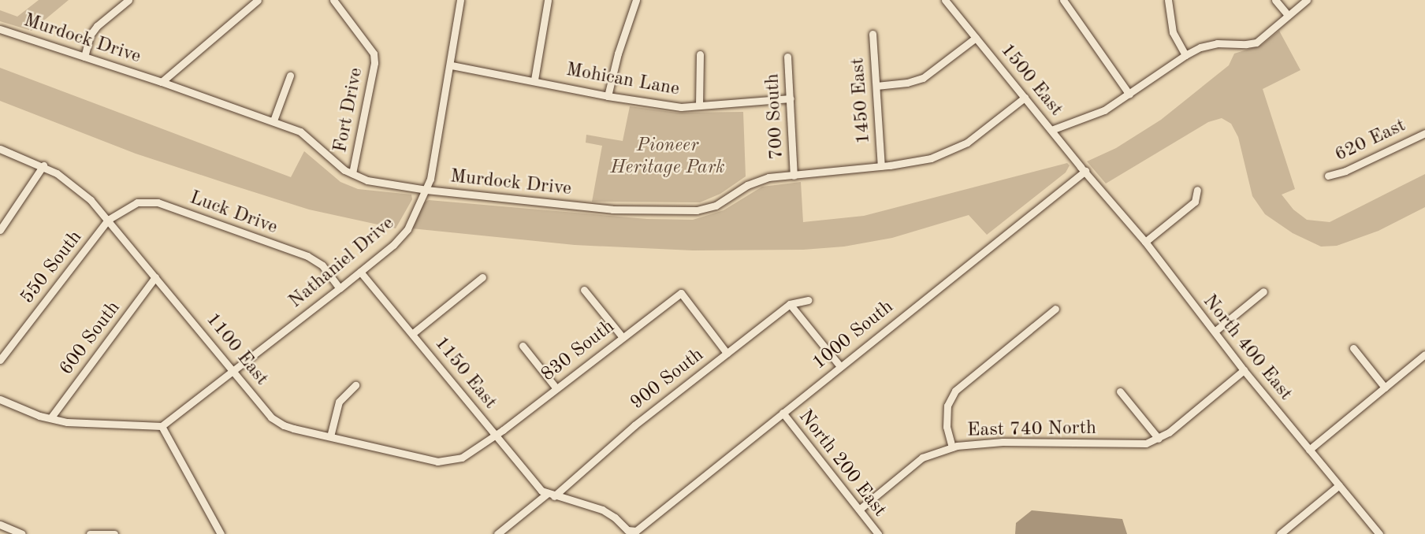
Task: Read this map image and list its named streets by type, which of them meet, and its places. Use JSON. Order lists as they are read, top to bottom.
{
  "streets": {
    "street": [
      "Murdock Drive",
      "Mohican Lane",
      "1500 East",
      "1450 East",
      "Fort Drive",
      "700 South",
      "620 East",
      "Luck Drive",
      "Nathaniel Drive",
      "550 South",
      "1000 South",
      "600 South",
      "North 400 East",
      "1100 East",
      "830 South",
      "1150 East",
      "900 South",
      "East 740 North",
      "North 200 East"
    ]
  },
  "crossings": [
    ["Murdock Drive", "1500 East"],
    ["Murdock Drive", "1450 East"],
    ["Murdock Drive", "Fort Drive"],
    ["Murdock Drive", "700 South"],
    ["Murdock Drive", "Nathaniel Drive"],
    ["Mohican Lane", "700 South"],
    ["Mohican Lane", "Nathaniel Drive"],
    ["1500 East", "1000 South"],
    ["1500 East", "North 400 East"],
    ["Luck Drive", "Nathaniel Drive"],
    ["Luck Drive", "550 South"],
    ["Luck Drive", "1100 East"],
    ["Nathaniel Drive", "1100 East"],
    ["Nathaniel Drive", "1150 East"],
    ["550 South", "1100 East"],
    ["1000 South", "1150 East"],
    ["1000 South", "900 South"],
    ["1000 South", "North 200 East"],
    ["600 South", "1100 East"],
    ["1100 East", "830 South"],
    ["1100 East", "1150 East"],
    ["830 South", "1150 East"],
    ["830 South", "900 South"],
    ["1150 East", "900 South"],
    ["East 740 North", "North 200 East"]
  ],
  "parks": ["Pioneer Heritage Park"]
}
